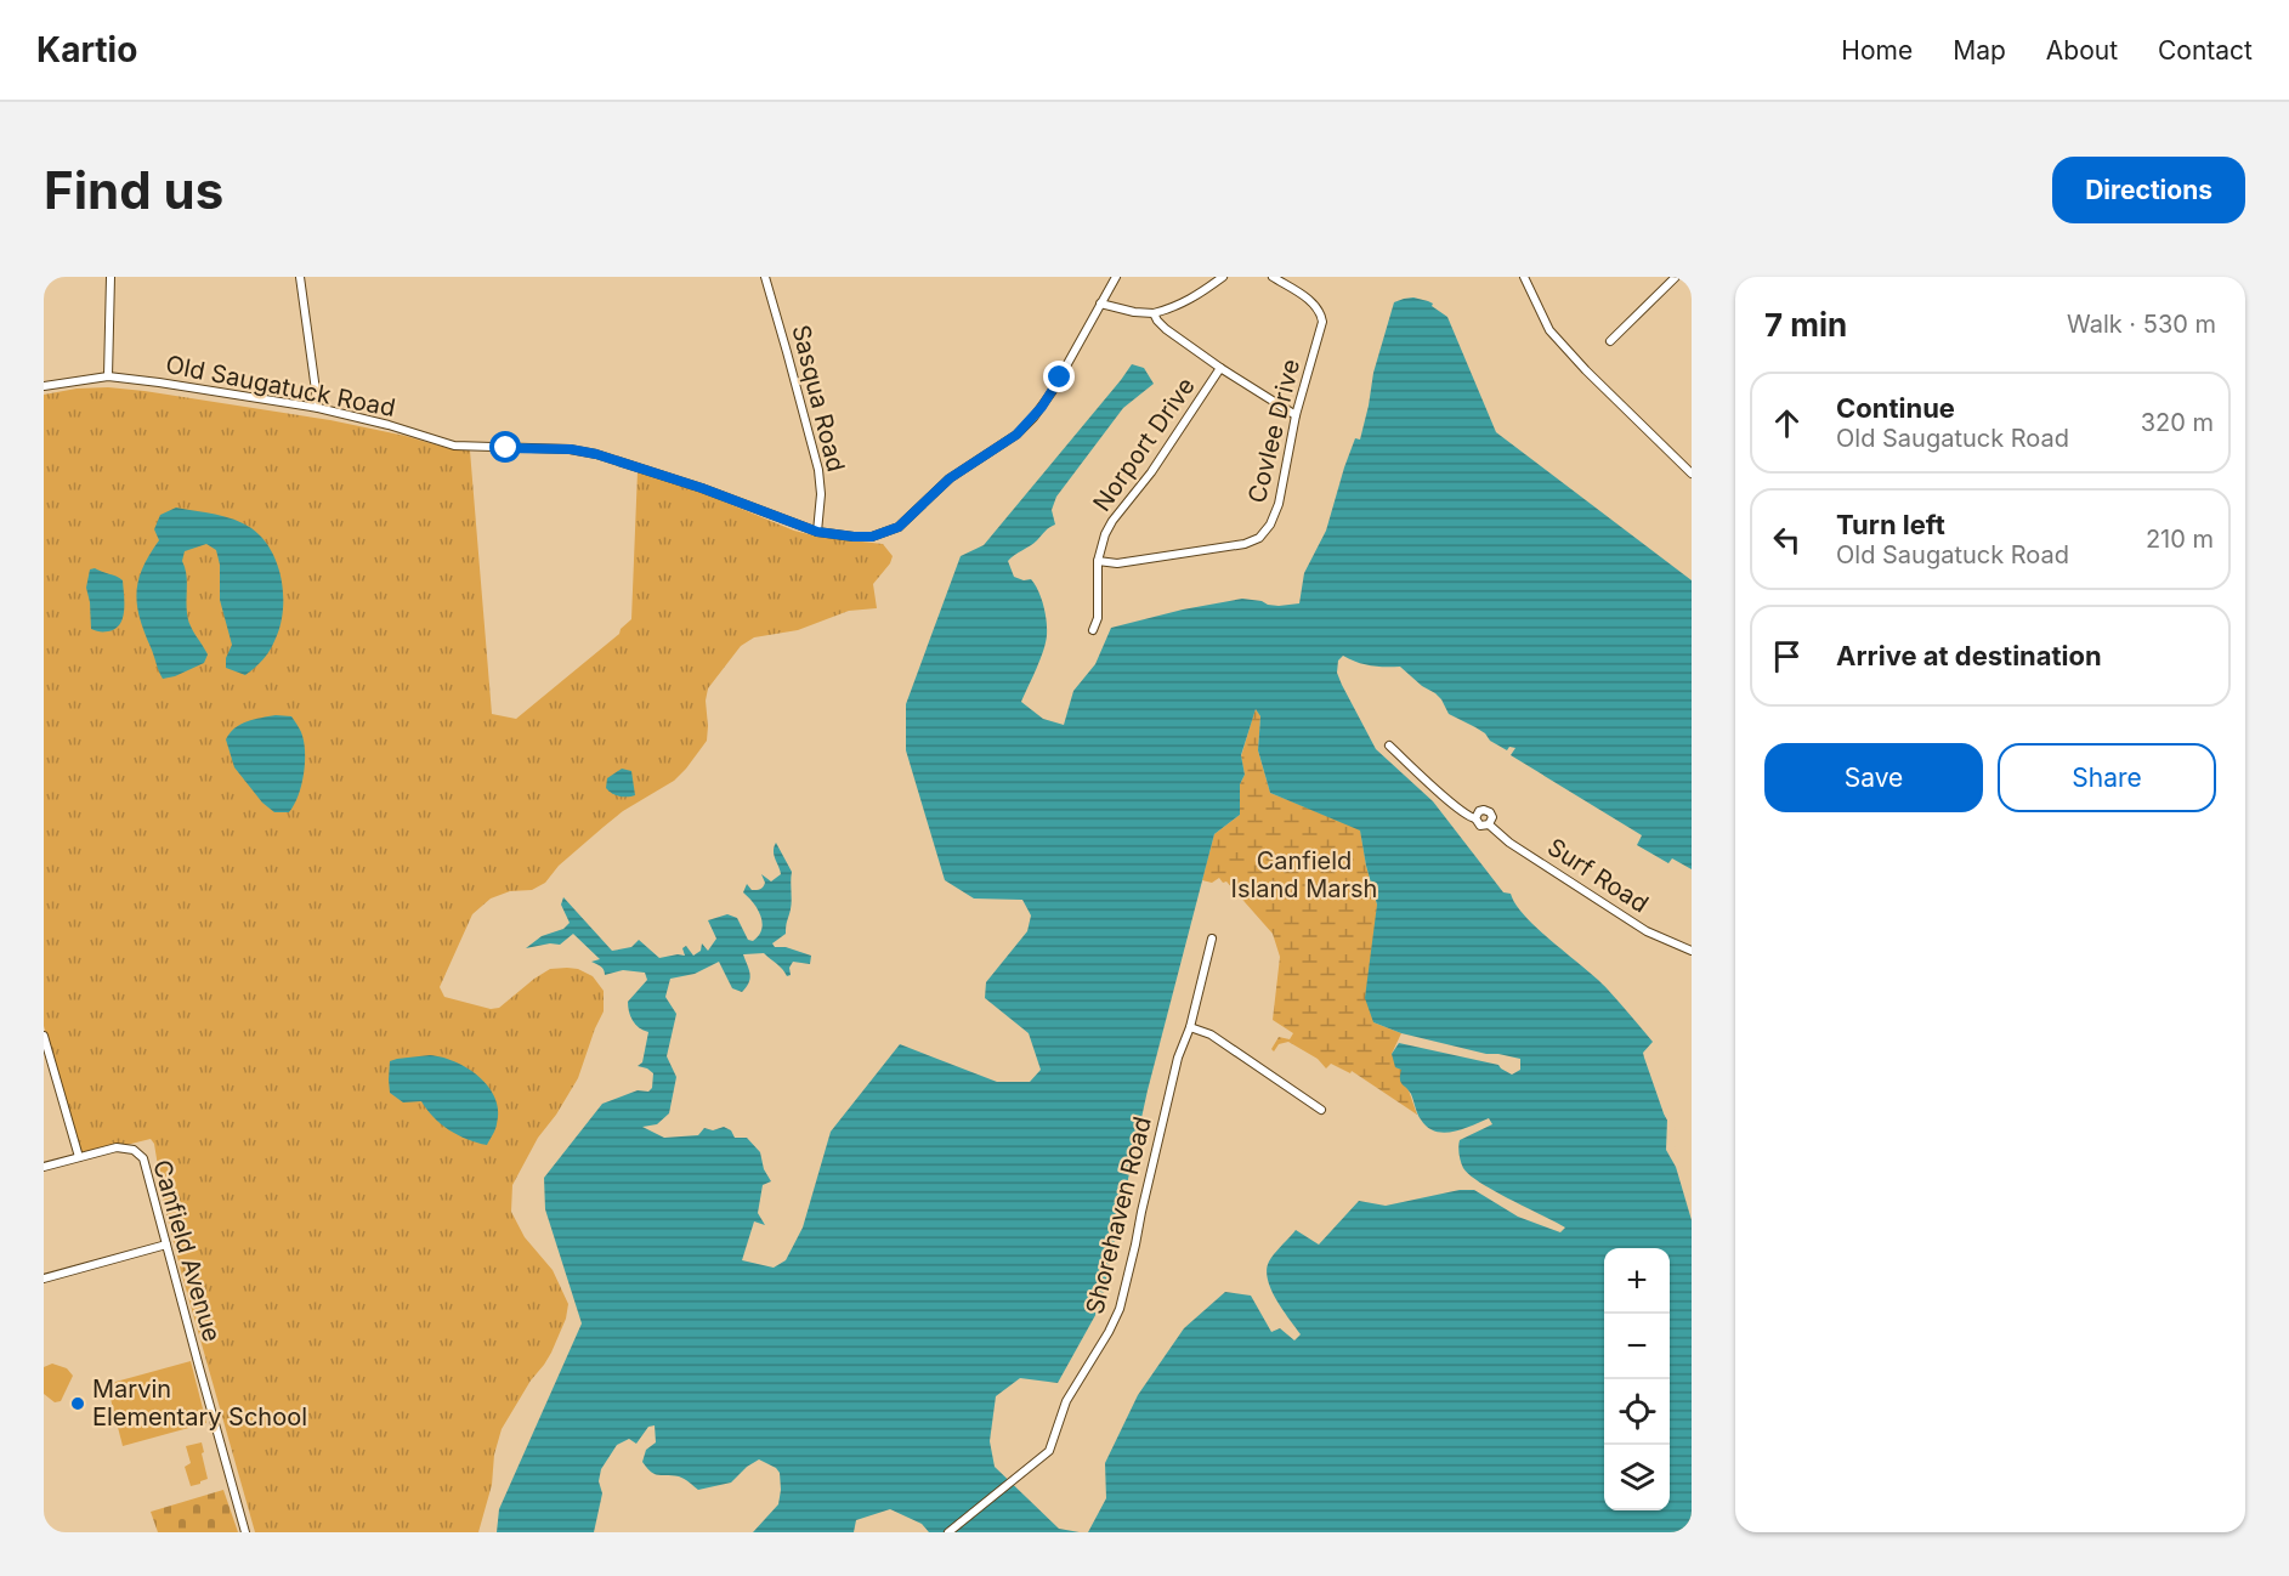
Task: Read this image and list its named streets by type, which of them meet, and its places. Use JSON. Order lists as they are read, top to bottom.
{
  "streets": {
    "street": [
      "Old Saugatuck Road",
      "Sasqua Road",
      "Covlee Drive",
      "Norport Drive",
      "Surf Road",
      "Shorehaven Road",
      "Canfield Avenue"
    ]
  },
  "crossings": [
    ["Old Saugatuck Road", "Sasqua Road"],
    ["Covlee Drive", "Norport Drive"]
  ],
  "parks": ["Canfield Island Marsh"],
  "places": ["Marvin Elementary School"],
  "page": {
    "header": "Kartio",
    "nav": [
      "Home",
      "Map",
      "About",
      "Contact"
    ],
    "buttons": [
      "Directions",
      ["Save", "Share"]
    ],
    "title": "Find us",
    "heading": ["7 min", "Walk · 530 m"],
    "list": [
      ["Continue", "Old Saugatuck Road", "320 m"],
      ["Turn left", "Old Saugatuck Road", "210 m"],
      "Arrive at destination"
    ],
    "map_buttons": ["+", "−"]
  }
}
